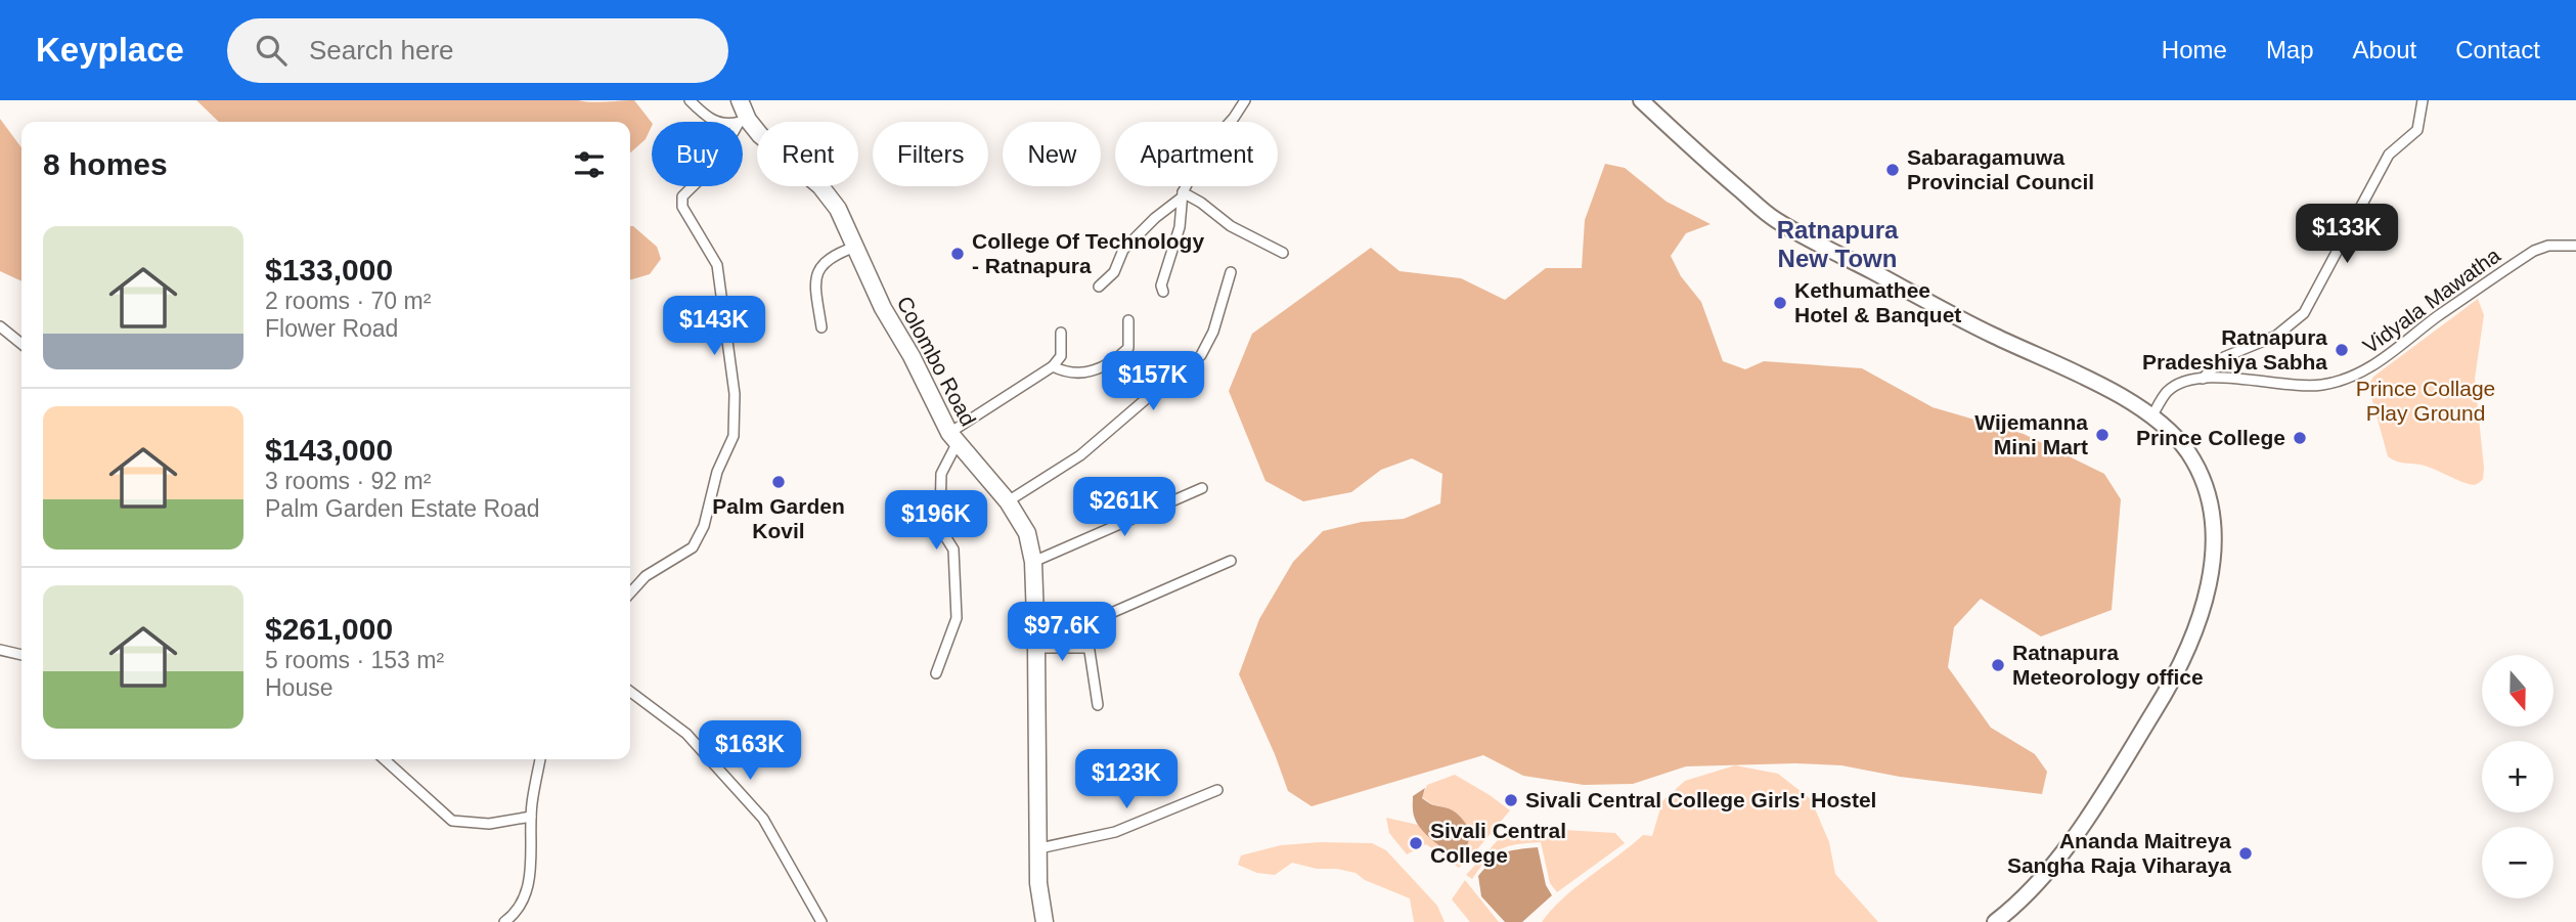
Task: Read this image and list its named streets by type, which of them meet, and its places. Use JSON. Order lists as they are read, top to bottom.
{
  "streets": {
    "highway": ["Colombo Road"],
    "street": ["Vidyala Mawatha"]
  },
  "districts": ["Ratnapura New Town"],
  "parks": ["Prince Collage Play Ground"],
  "places": [
    "Sabaragamuwa Provincial Council",
    "College Of Technology - Ratnapura",
    "Kethumathee Hotel & Banquet",
    "Ratnapura Pradeshiya Sabha",
    "Wijemanna Mini Mart",
    "Prince College",
    "Palm Garden Kovil",
    "Ratnapura Meteorology office",
    "Sivali Central College Girls' Hostel",
    "Sivali Central College",
    "Ananda Maitreya Sangha Raja Viharaya"
  ],
  "north": "bottom",
  "page": {
    "header": "Keyplace",
    "search": "Search here",
    "nav": [
      "Home",
      "Map",
      "About",
      "Contact"
    ],
    "chip": [
      "Buy",
      "Rent",
      "Filters",
      "New",
      "Apartment"
    ],
    "heading": "8 homes",
    "price": [
      "$133K",
      "$143K",
      "$157K",
      "$261K",
      "$196K",
      "$97.6K",
      "$163K",
      "$123K"
    ],
    "list": [
      {
        "name": "$133,000",
        "note": "2 rooms · 70 m² · Flower Road"
      },
      {
        "name": "$143,000",
        "note": "3 rooms · 92 m² · Palm Garden Estate Road"
      },
      {
        "name": "$261,000",
        "note": "5 rooms · 153 m² · House"
      }
    ],
    "map_buttons": ["+", "−"]
  }
}
